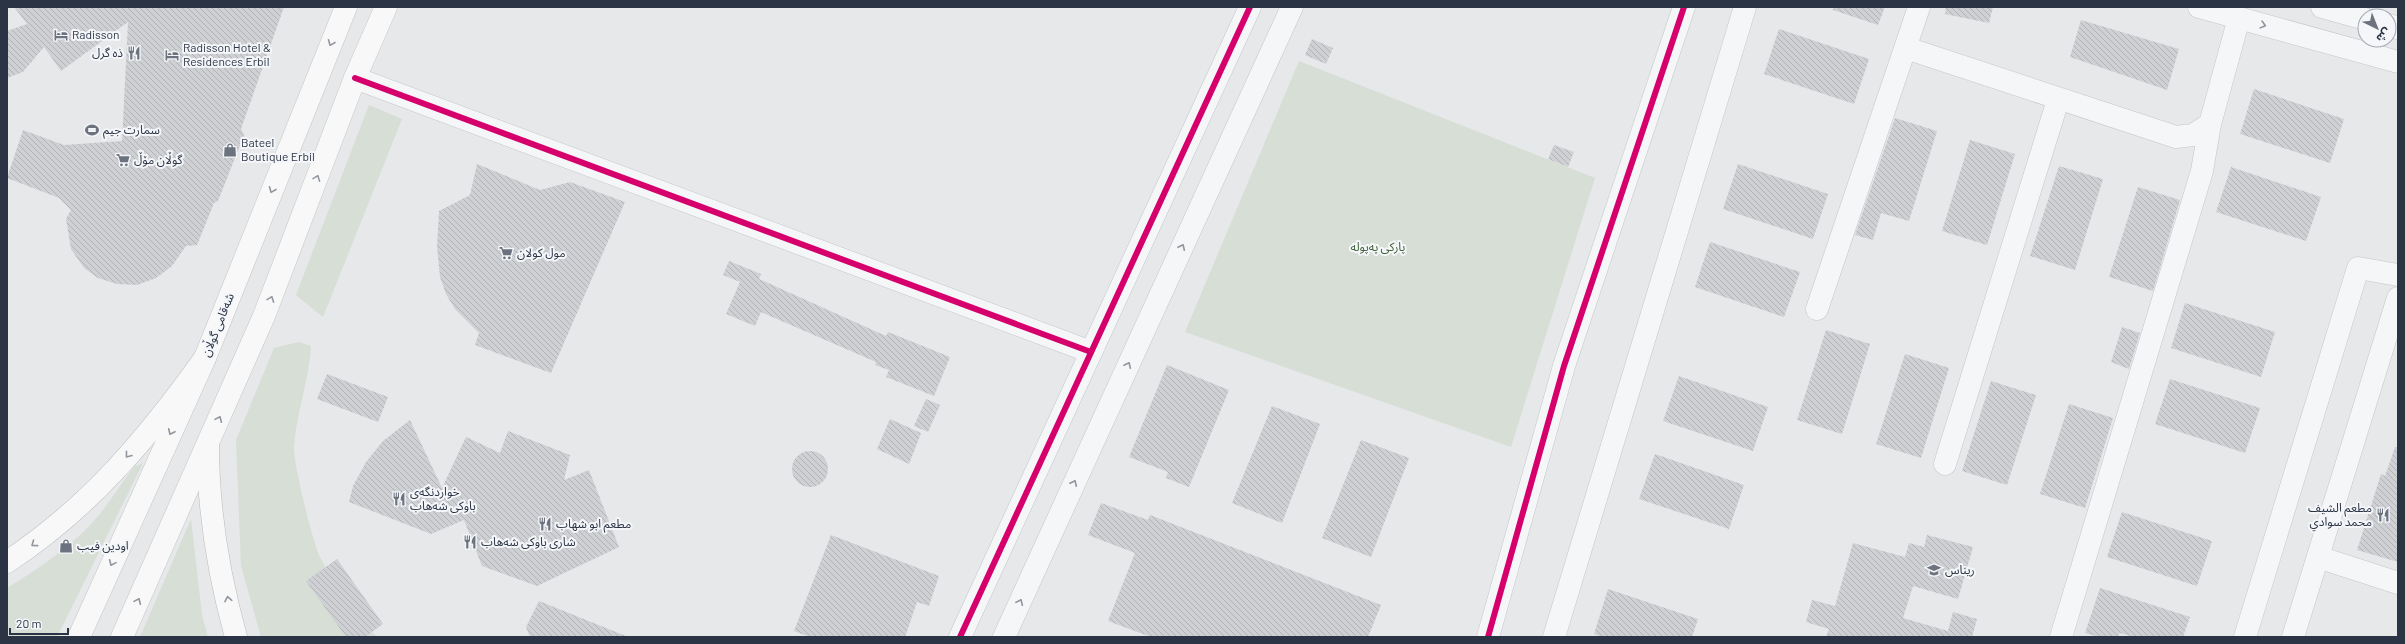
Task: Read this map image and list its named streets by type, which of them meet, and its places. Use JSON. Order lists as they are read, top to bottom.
{
  "streets": {
    "main road": ["شەقامی گوڵان"]
  },
  "parks": ["پارکی پەپولە"],
  "places": {
    "hotel": ["Radisson", "Radisson Hotel & Residences Erbil"],
    "restaurant": [
      "ذه گرل",
      "خواردنگەی باوکی شەھاب",
      "مطعم الشيف محمد سوادي",
      "مطعم ابو شهاب",
      "شاری باوکی شەھاب"
    ],
    "sports": ["سمارت جیم"],
    "shop": ["Bateel Boutique Erbil", "اودين فيب"],
    "supermarket": ["گوڵان مۆڵ", "مول كولان"],
    "school or university": ["ريناس"]
  },
  "scale_bar": "20 m",
  "north": "bottom right"
}
